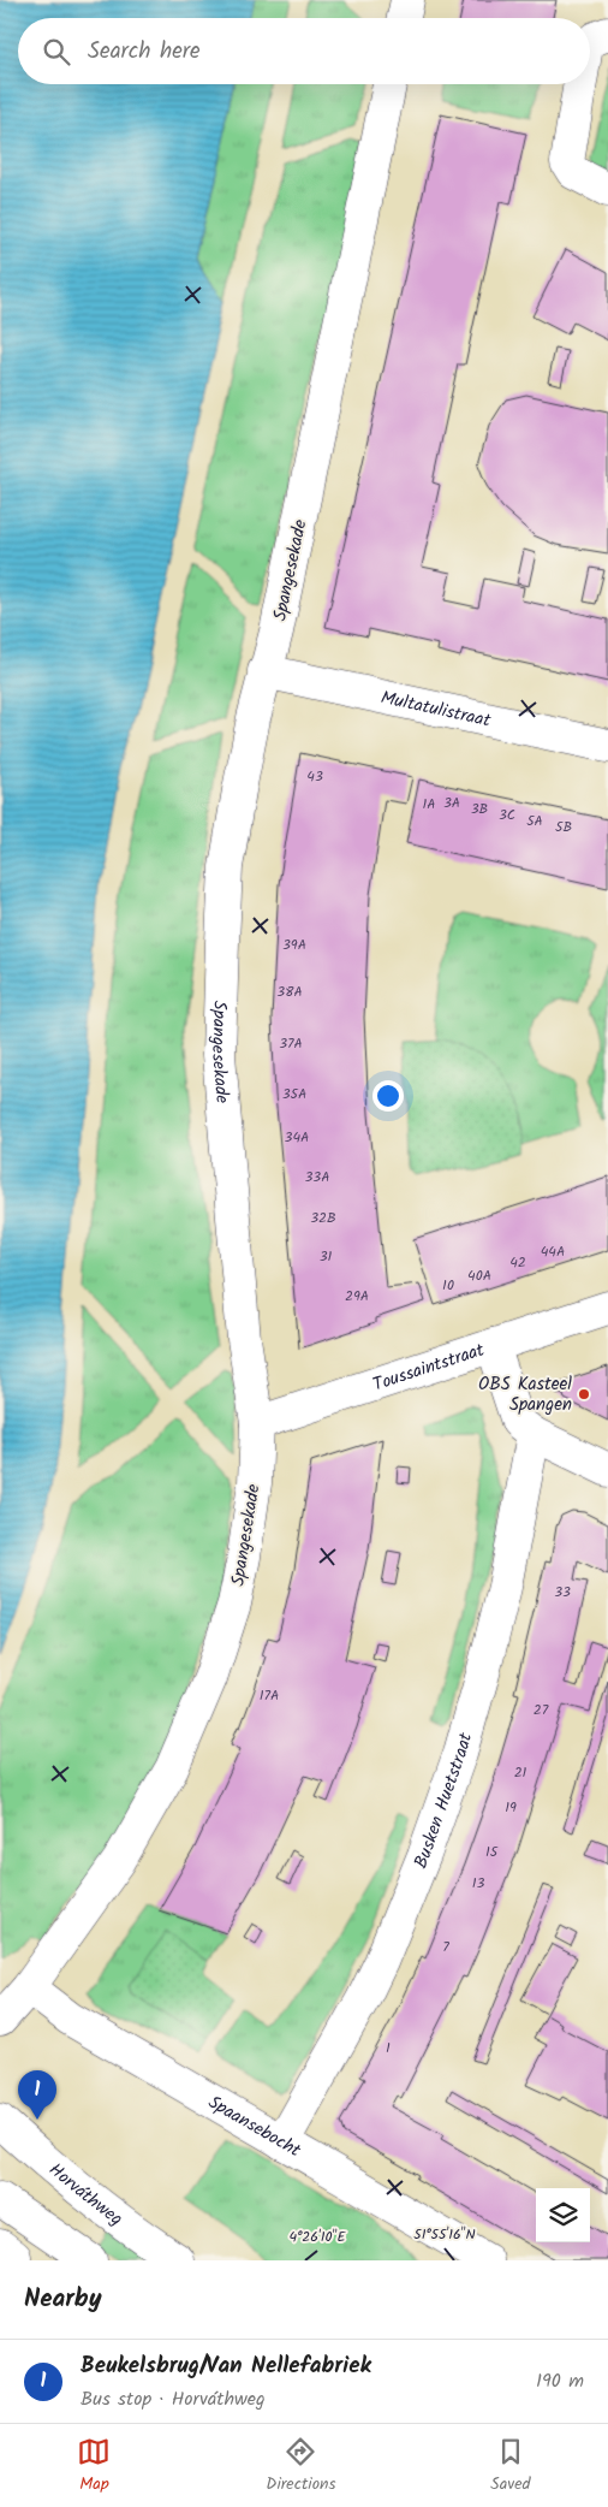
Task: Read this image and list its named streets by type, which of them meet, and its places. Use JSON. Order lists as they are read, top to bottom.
{
  "streets": {
    "street": [
      "Spangesekade",
      "Multatulistraat",
      "Toussaintstraat",
      "Busken Huetstraat",
      "Spaansebocht",
      "Horváthweg"
    ]
  },
  "crossings": [
    ["Spangesekade", "Multatulistraat"],
    ["Spangesekade", "Toussaintstraat"],
    ["Spangesekade", "Spaansebocht"],
    ["Toussaintstraat", "Busken Huetstraat"],
    ["Busken Huetstraat", "Spaansebocht"]
  ],
  "places": ["OBS Kasteel Spangen"],
  "house_numbers": [
    "43",
    "3A",
    "1A",
    "3B",
    "3C",
    "5A",
    "5B",
    "39A",
    "38A",
    "37A",
    "35A",
    "34A",
    "33A",
    "32B",
    "44A",
    "31",
    "42",
    "40A",
    "10",
    "29A",
    "33",
    "17A",
    "27",
    "21",
    "19",
    "15",
    "13",
    "7",
    "1"
  ],
  "page": {
    "search": "Search here",
    "pins": "1",
    "heading": "Nearby",
    "list": [
      {
        "mark": "1",
        "name": "Beukelsbrug/Van Nellefabriek",
        "note": "Bus stop · Horváthweg",
        "value": "190 m"
      }
    ],
    "nav": ["Map", "Directions", "Saved"]
  },
  "coordinates": ["51°55'16\"N", "4°26'10\"E"]
}
